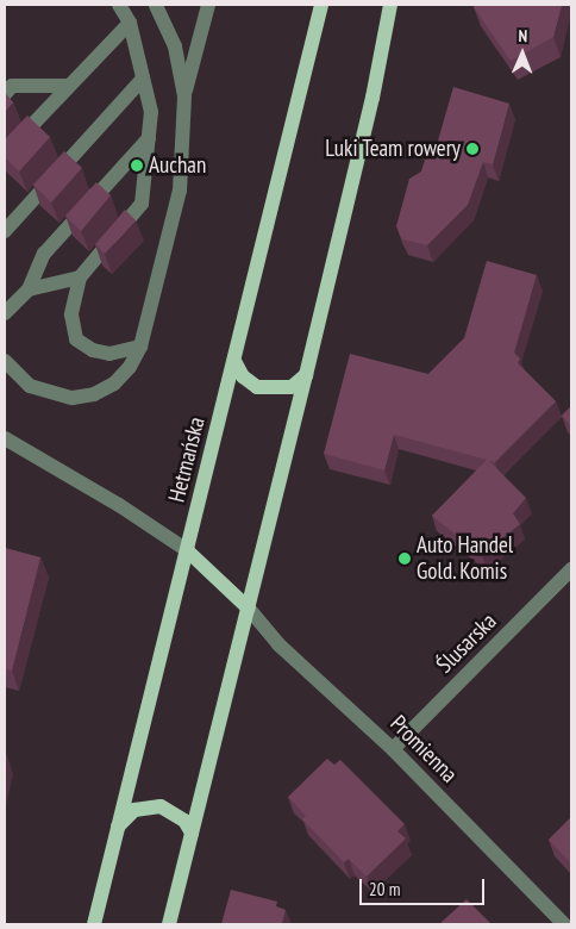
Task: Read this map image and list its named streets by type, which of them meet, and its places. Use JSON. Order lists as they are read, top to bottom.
{
  "streets": {
    "main road": ["Hetmańska"],
    "street": ["Ślusarska", "Promienna"]
  },
  "crossings": [
    ["Ślusarska", "Promienna"]
  ],
  "places": ["Luki Team rowery", "Auchan", "Auto Handel Gold. Komis"],
  "scale_bar": "20 m",
  "north": "top"
}
